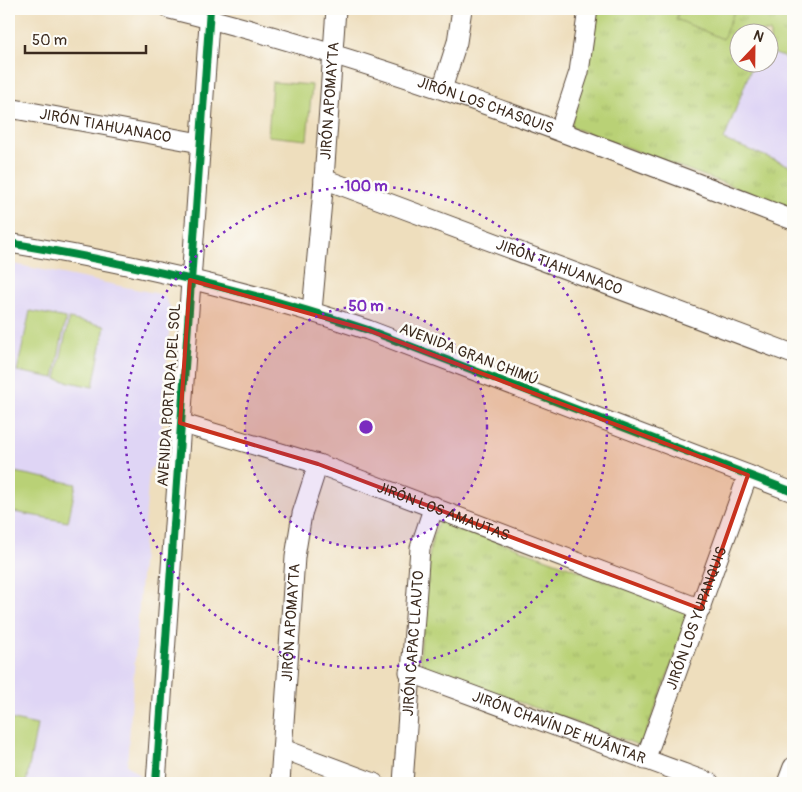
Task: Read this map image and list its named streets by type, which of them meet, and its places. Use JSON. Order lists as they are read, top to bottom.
{
  "streets": {
    "street": [
      "JIRÓN APOMAYTA",
      "JIRÓN LOS CHASQUIS",
      "JIRÓN TIAHUANACO",
      "AVENIDA GRAN CHIMÚ",
      "AVENIDA PORTADA DEL SOL",
      "JIRÓN LOS AMAUTAS",
      "JIRÓN LOS YUPANQUIS",
      "JIRÓN CAPAC LLAUTO",
      "JIRÓN CHAVÍN DE HUÁNTAR"
    ]
  },
  "crossings": [
    ["JIRÓN APOMAYTA", "JIRÓN LOS CHASQUIS"],
    ["JIRÓN APOMAYTA", "JIRÓN TIAHUANACO"],
    ["JIRÓN APOMAYTA", "AVENIDA GRAN CHIMÚ"],
    ["JIRÓN APOMAYTA", "JIRÓN LOS AMAUTAS"],
    ["JIRÓN LOS CHASQUIS", "AVENIDA PORTADA DEL SOL"],
    ["JIRÓN TIAHUANACO", "AVENIDA PORTADA DEL SOL"],
    ["AVENIDA GRAN CHIMÚ", "AVENIDA PORTADA DEL SOL"],
    ["AVENIDA GRAN CHIMÚ", "JIRÓN LOS YUPANQUIS"],
    ["AVENIDA PORTADA DEL SOL", "JIRÓN LOS AMAUTAS"],
    ["JIRÓN LOS AMAUTAS", "JIRÓN LOS YUPANQUIS"],
    ["JIRÓN LOS AMAUTAS", "JIRÓN CAPAC LLAUTO"],
    ["JIRÓN LOS YUPANQUIS", "JIRÓN CHAVÍN DE HUÁNTAR"],
    ["JIRÓN CAPAC LLAUTO", "JIRÓN CHAVÍN DE HUÁNTAR"]
  ],
  "scale_bar": "50 m",
  "north": "top",
  "rings": ["100 m", "50 m"]
}
